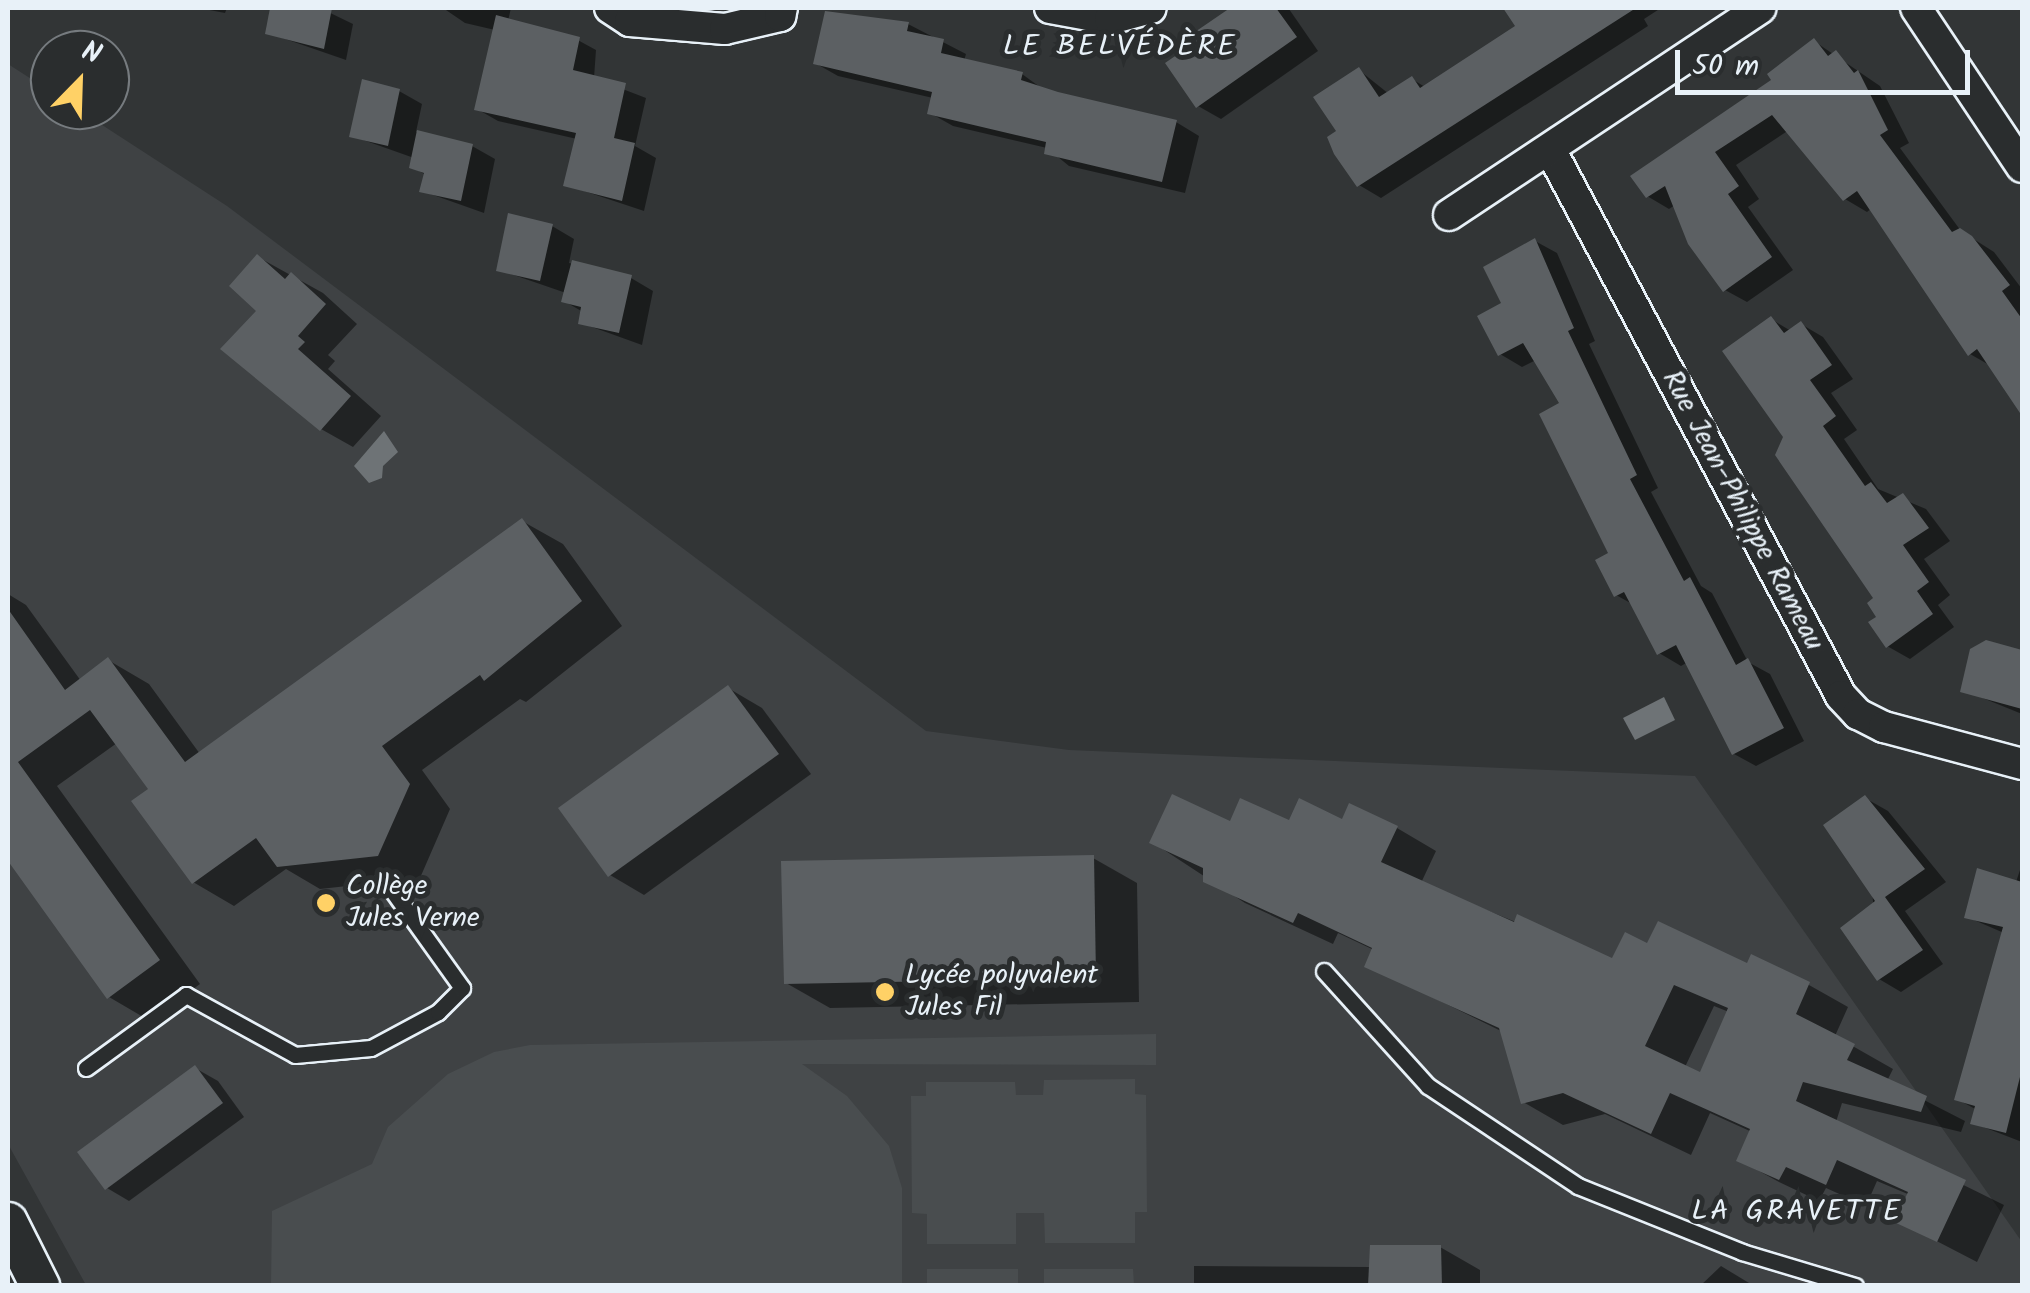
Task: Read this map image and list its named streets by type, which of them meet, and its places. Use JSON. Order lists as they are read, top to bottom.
{
  "streets": {
    "street": ["Rue Jean-Philippe Rameau"]
  },
  "districts": ["LE BELVÉDÈRE", "LA GRAVETTE"],
  "places": ["Collège Jules Verne", "Lycée polyvalent Jules Fil"],
  "scale_bar": "50 m",
  "north": "top right"
}
